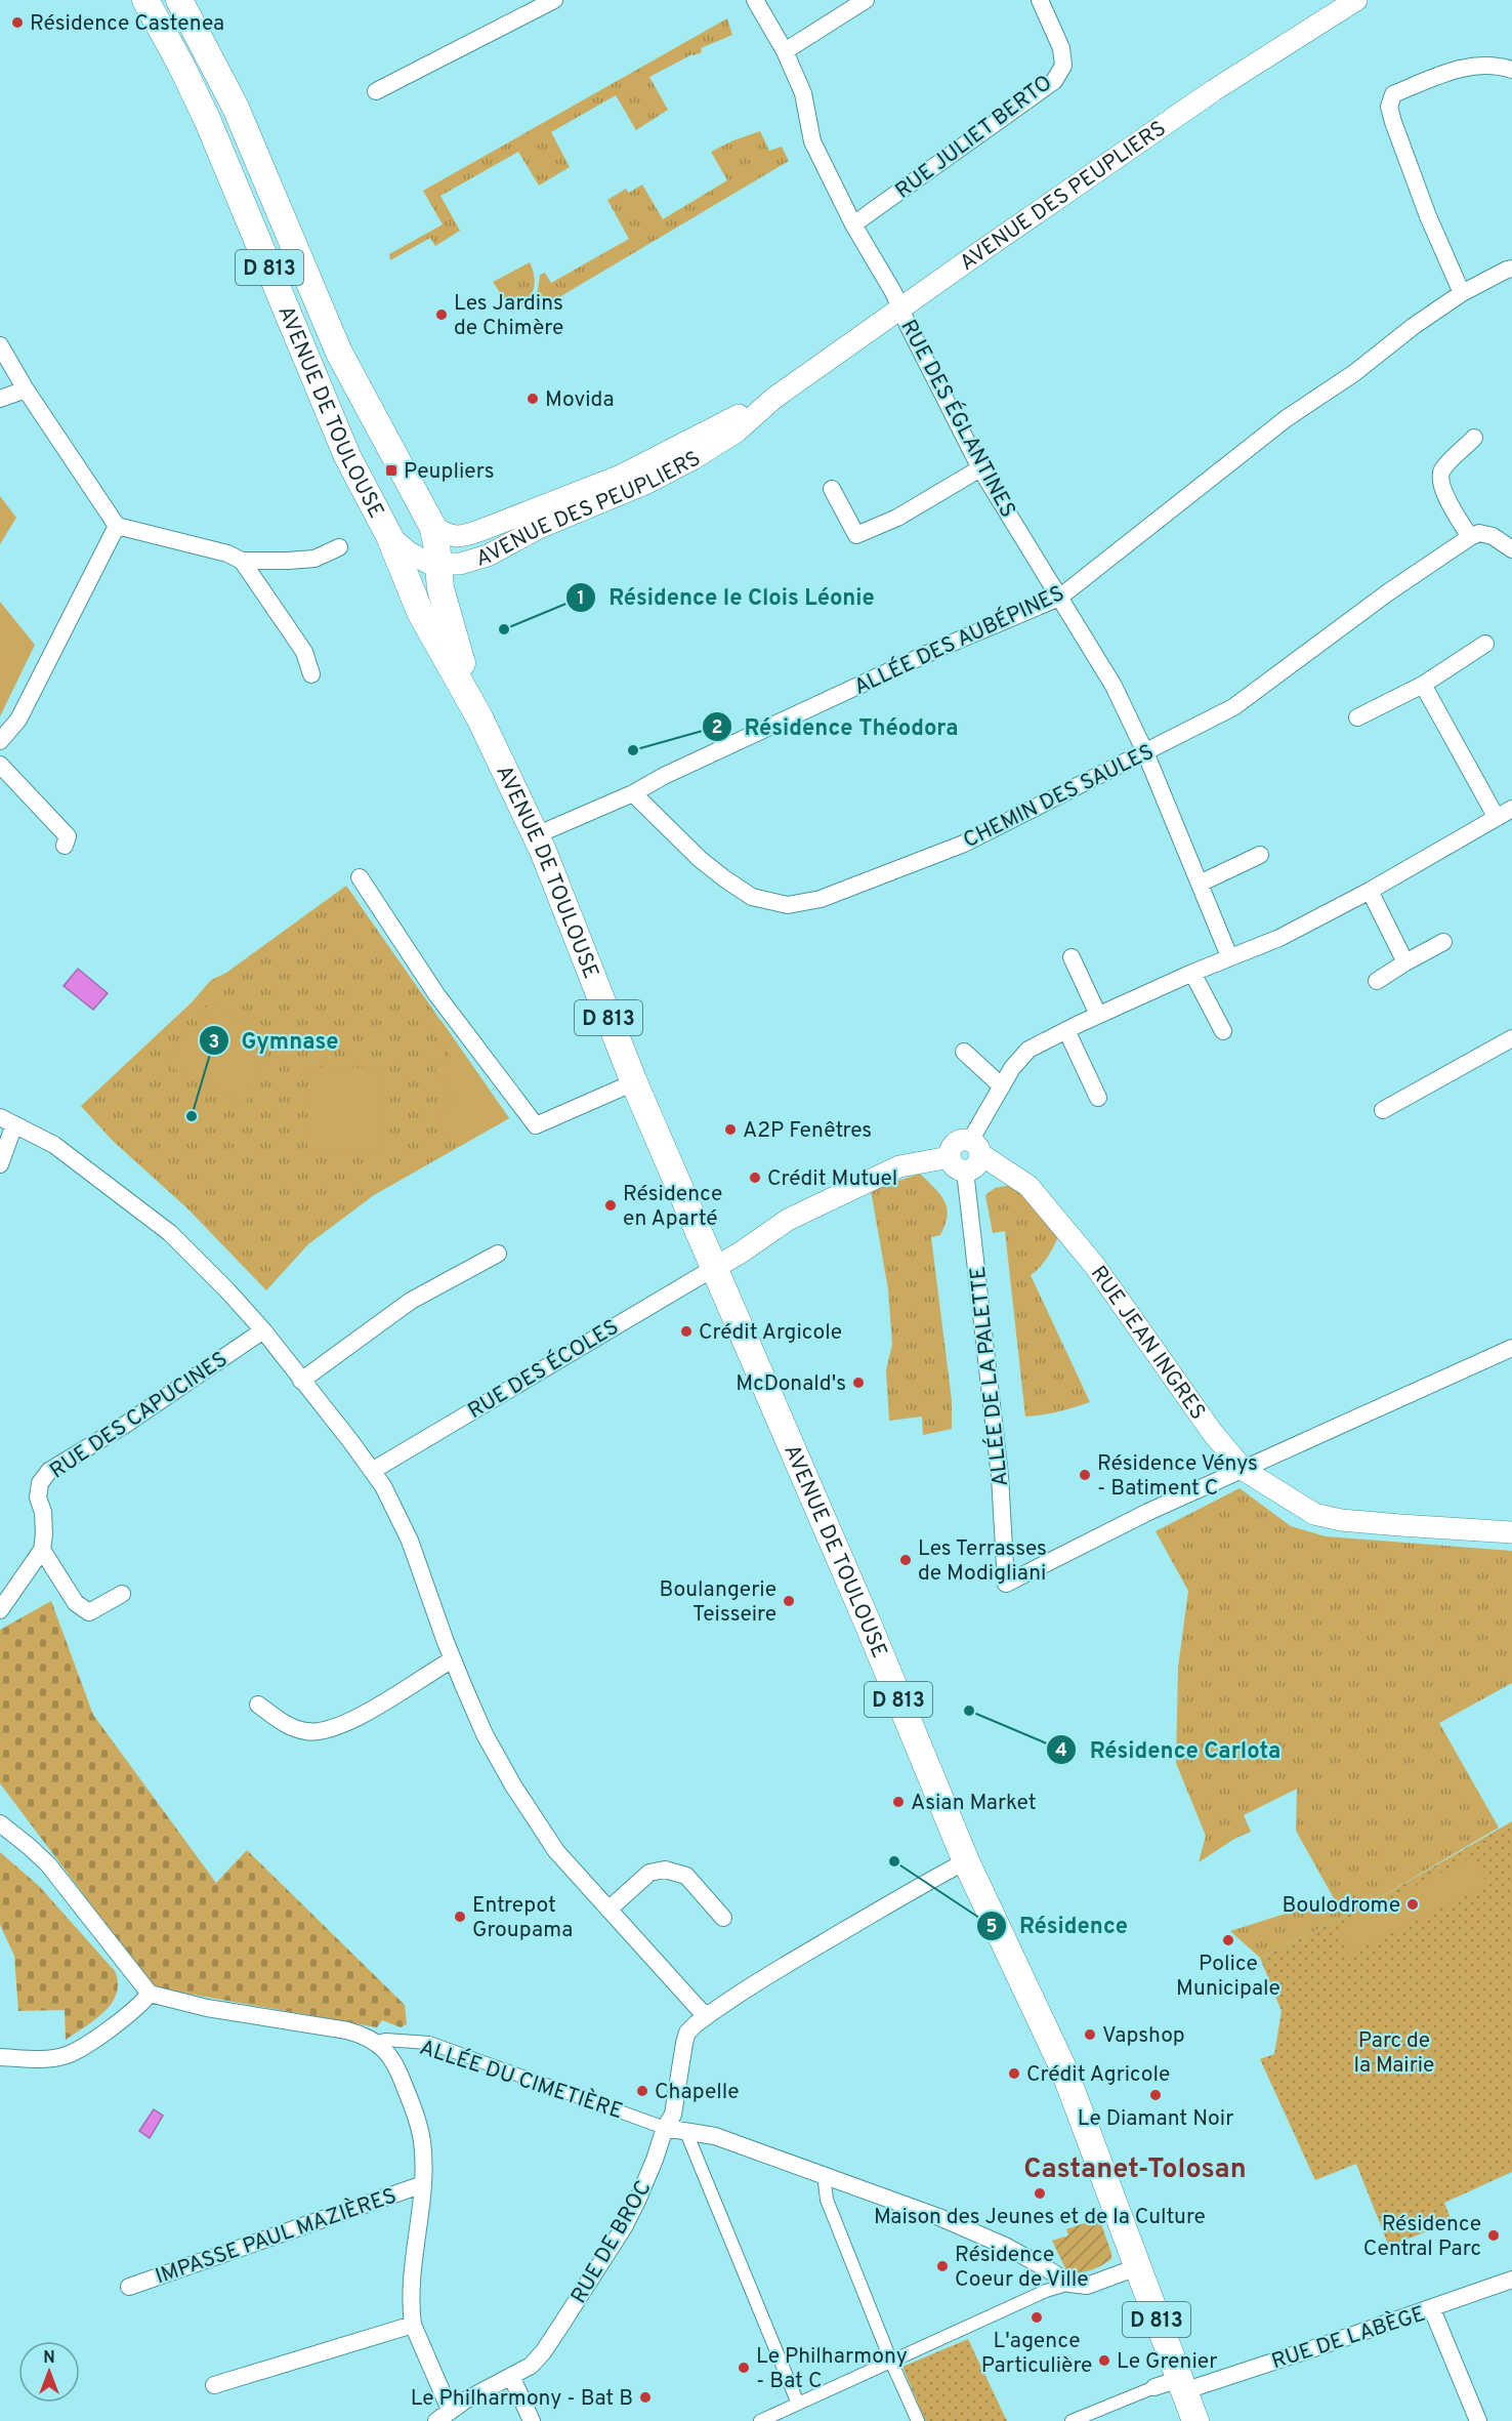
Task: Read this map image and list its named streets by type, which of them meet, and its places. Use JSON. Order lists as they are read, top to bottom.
{
  "streets": {
    "main road": ["D 813", "AVENUE DE TOULOUSE"],
    "street": [
      "RUE JULIET BERTO",
      "AVENUE DES PEUPLIERS",
      "RUE DES ÉGLANTINES",
      "ALLÉE DES AUBÉPINES",
      "CHEMIN DES SAULES",
      "RUE JEAN INGRES",
      "RUE DES ÉCOLES",
      "ALLÉE DE LA PALETTE",
      "RUE DES CAPUCINES",
      "ALLÉE DU CIMETIÈRE",
      "IMPASSE PAUL MAZIÈRES",
      "RUE DE BROC",
      "RUE DE LABÈGE"
    ]
  },
  "crossings": [
    ["RUE JULIET BERTO", "RUE DES ÉGLANTINES"],
    ["AVENUE DES PEUPLIERS", "AVENUE DE TOULOUSE"],
    ["AVENUE DES PEUPLIERS", "RUE DES ÉGLANTINES"],
    ["AVENUE DE TOULOUSE", "ALLÉE DES AUBÉPINES"],
    ["AVENUE DE TOULOUSE", "RUE DES ÉCOLES"],
    ["AVENUE DE TOULOUSE", "RUE DE BROC"],
    ["AVENUE DE TOULOUSE", "RUE DE LABÈGE"],
    ["RUE DES ÉGLANTINES", "ALLÉE DES AUBÉPINES"],
    ["RUE DES ÉGLANTINES", "CHEMIN DES SAULES"],
    ["ALLÉE DES AUBÉPINES", "CHEMIN DES SAULES"],
    ["RUE JEAN INGRES", "ALLÉE DE LA PALETTE"],
    ["ALLÉE DU CIMETIÈRE", "RUE DE BROC"]
  ],
  "districts": ["Castanet-Tolosan"],
  "parks": ["Parc de la Mairie"],
  "places": {
    "other": [
      "Résidence Castenea",
      "Les Jardins de Chimère",
      "Movida",
      "Résidence le Clois Léonie",
      "Résidence Théodora",
      "Gymnase",
      "A2P Fenêtres",
      "Crédit Mutuel",
      "Résidence en Aparté",
      "Crédit Argicole",
      "McDonald's",
      "Résidence Vénys - Batiment C",
      "Les Terrasses de Modigliani",
      "Boulangerie Teisseire",
      "Résidence Carlota",
      "Asian Market",
      "Résidence",
      "Boulodrome",
      "Entrepot Groupama",
      "Police Municipale",
      "Vapshop",
      "Crédit Agricole",
      "Chapelle",
      "Le Diamant Noir",
      "Maison des Jeunes et de la Culture",
      "Résidence Central Parc",
      "Résidence Coeur de Ville",
      "L'agence Particulière",
      "Le Grenier",
      "Le Philharmony - Bat C",
      "Le Philharmony - Bat B"
    ],
    "transit": ["Peupliers"]
  },
  "north": "top"
}
